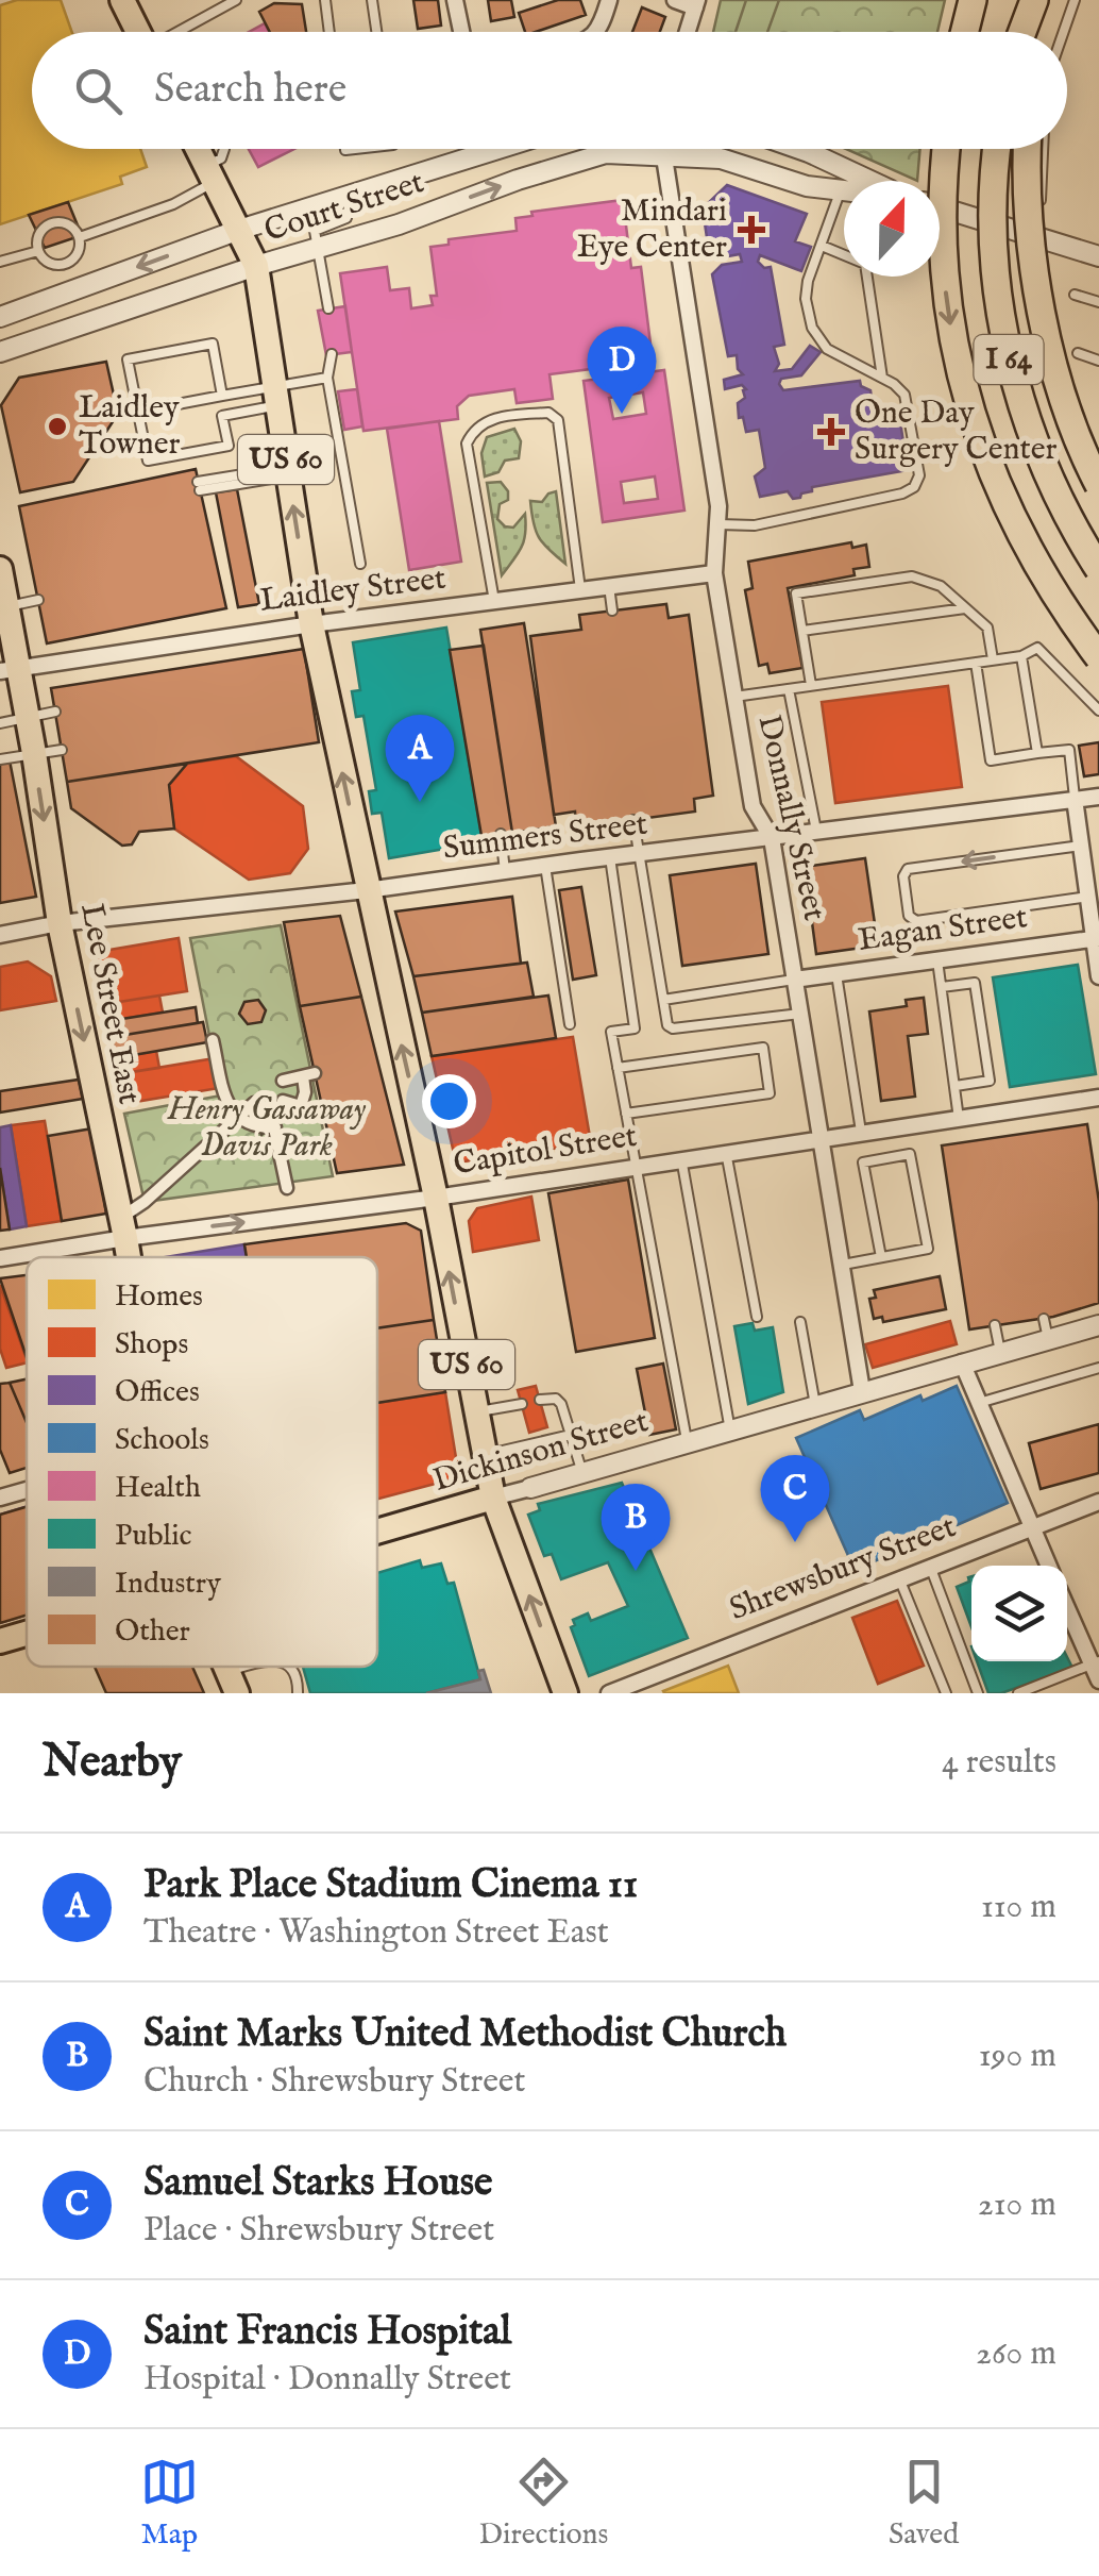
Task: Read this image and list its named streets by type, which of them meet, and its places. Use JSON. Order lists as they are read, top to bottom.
{
  "streets": {
    "highway": ["I 64"],
    "main road": ["US 60", "Lee Street East", "Dickinson Street"],
    "street": [
      "Court Street",
      "Laidley Street",
      "Donnally Street",
      "Summers Street",
      "Eagan Street",
      "Capitol Street",
      "Shrewsbury Street"
    ]
  },
  "crossings": [
    ["Court Street", "US 60"],
    ["Court Street", "Donnally Street"],
    ["US 60", "Laidley Street"],
    ["US 60", "Summers Street"],
    ["US 60", "Capitol Street"],
    ["US 60", "Dickinson Street"],
    ["Laidley Street", "Donnally Street"],
    ["Laidley Street", "Lee Street East"],
    ["Donnally Street", "Summers Street"],
    ["Donnally Street", "Eagan Street"],
    ["Donnally Street", "Capitol Street"],
    ["Donnally Street", "Dickinson Street"],
    ["Summers Street", "Lee Street East"],
    ["Lee Street East", "Capitol Street"]
  ],
  "one_way": ["Lee Street East"],
  "parks": ["Henry Gassaway Davis Park"],
  "places": {
    "health": ["Mindari Eye Center", "One Day Surgery Center"],
    "other": ["Laidley Towner"]
  },
  "legend": [
    "Homes",
    "Shops",
    "Offices",
    "Schools",
    "Health",
    "Public",
    "Industry",
    "Other"
  ],
  "north": "top",
  "page": {
    "search": "Search here",
    "pins": [
      "D",
      "A",
      "C",
      "B"
    ],
    "heading": ["Nearby", "4 results"],
    "list": [
      {
        "mark": "A",
        "name": "Park Place Stadium Cinema 11",
        "note": "Theatre · Washington Street East",
        "value": "110 m"
      },
      {
        "mark": "B",
        "name": "Saint Marks United Methodist Church",
        "note": "Church · Shrewsbury Street",
        "value": "190 m"
      },
      {
        "mark": "C",
        "name": "Samuel Starks House",
        "note": "Place · Shrewsbury Street",
        "value": "210 m"
      },
      {
        "mark": "D",
        "name": "Saint Francis Hospital",
        "note": "Hospital · Donnally Street",
        "value": "260 m"
      }
    ],
    "nav": ["Map", "Directions", "Saved"]
  }
}
